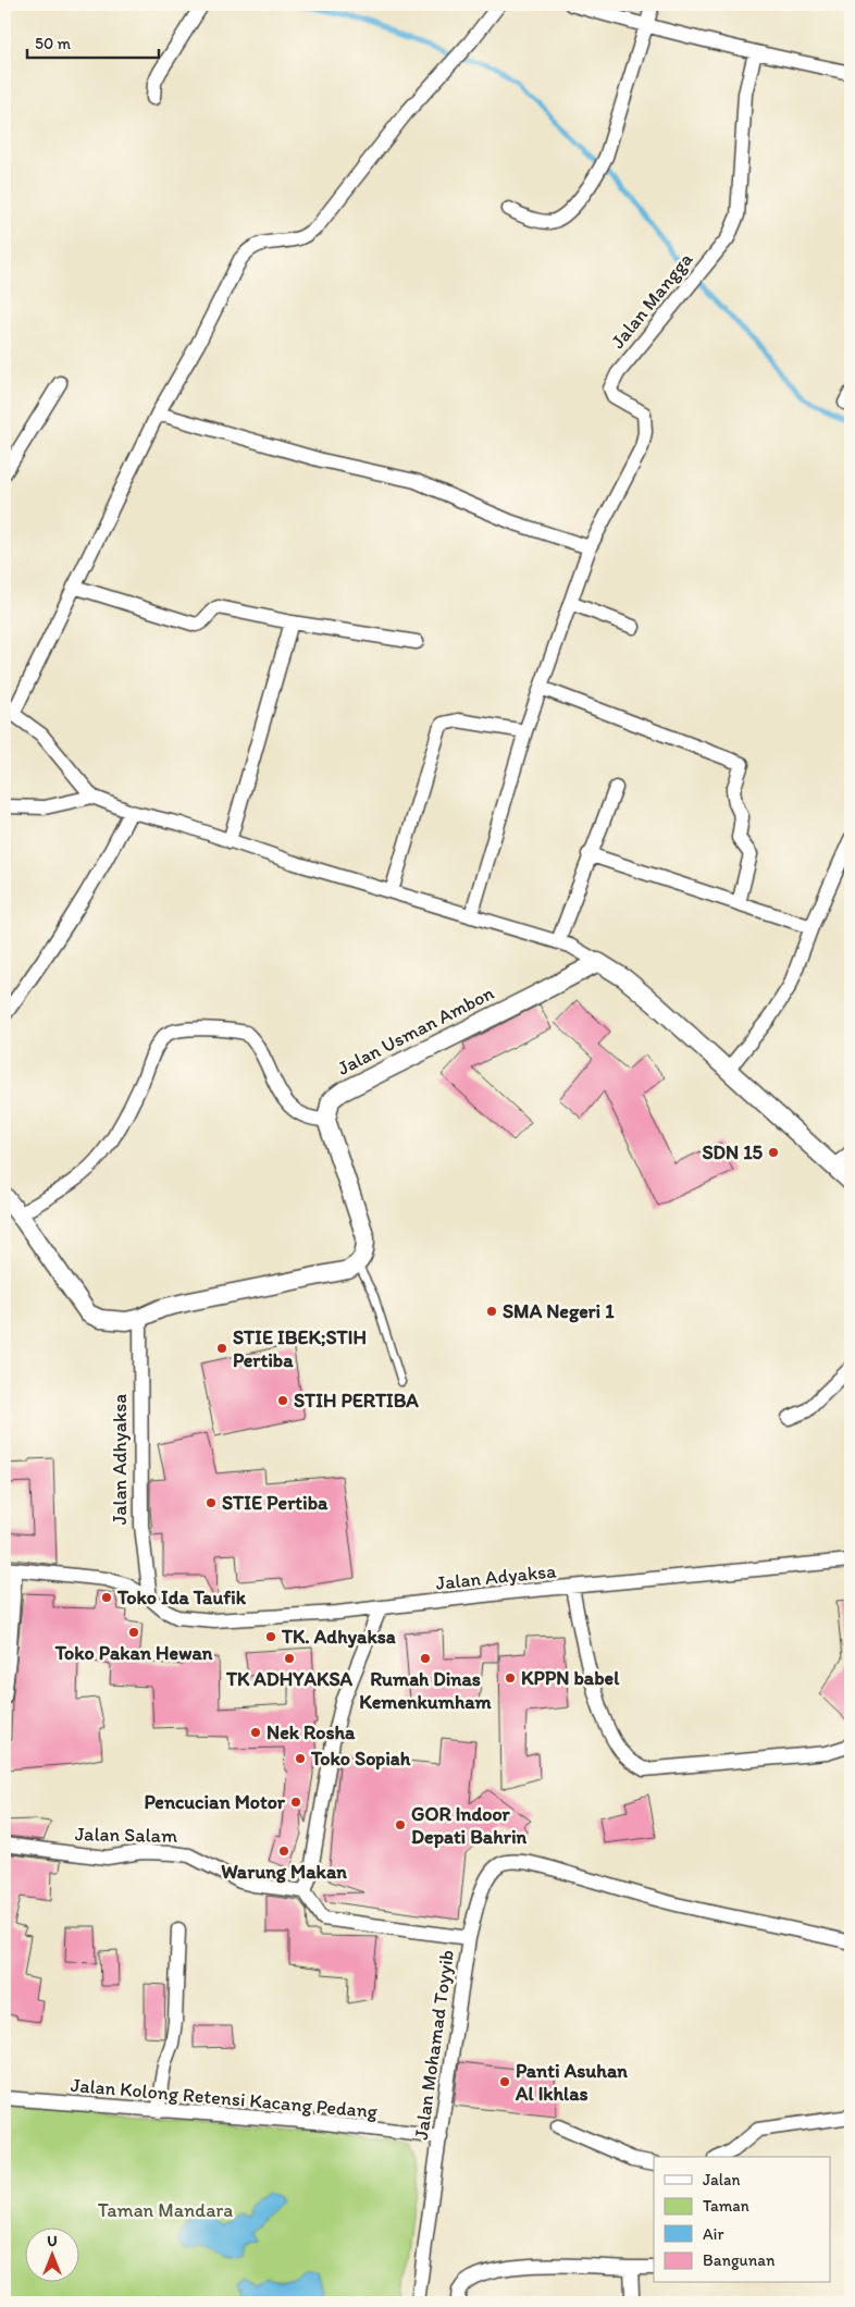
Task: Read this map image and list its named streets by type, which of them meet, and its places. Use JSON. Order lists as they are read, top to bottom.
{
  "streets": {
    "street": [
      "Jalan Mangga",
      "Jalan Usman Ambon",
      "Jalan Adhyaksa",
      "Jalan Adyaksa",
      "Jalan Salam",
      "Jalan Mohamad Toyyib",
      "Jalan Kolong Retensi Kacang Pedang"
    ]
  },
  "crossings": [
    ["Jalan Adhyaksa", "Jalan Adyaksa"],
    ["Jalan Salam", "Jalan Mohamad Toyyib"],
    ["Jalan Mohamad Toyyib", "Jalan Kolong Retensi Kacang Pedang"]
  ],
  "parks": ["Taman Mandara"],
  "places": [
    "SDN 15",
    "SMA Negeri 1",
    "STIE IBEK;STIH Pertiba",
    "STIH PERTIBA",
    "STIE Pertiba",
    "Toko Ida Taufik",
    "Toko Pakan Hewan",
    "TK. Adhyaksa",
    "TK ADHYAKSA",
    "Rumah Dinas Kemenkumham",
    "KPPN babel",
    "Nek Rosha",
    "Toko Sopiah",
    "Pencucian Motor",
    "GOR Indoor Depati Bahrin",
    "Warung Makan",
    "Panti Asuhan Al Ikhlas"
  ],
  "legend": [
    "Jalan",
    "Taman",
    "Air",
    "Bangunan"
  ],
  "scale_bar": "50 m",
  "north": "top"
}
